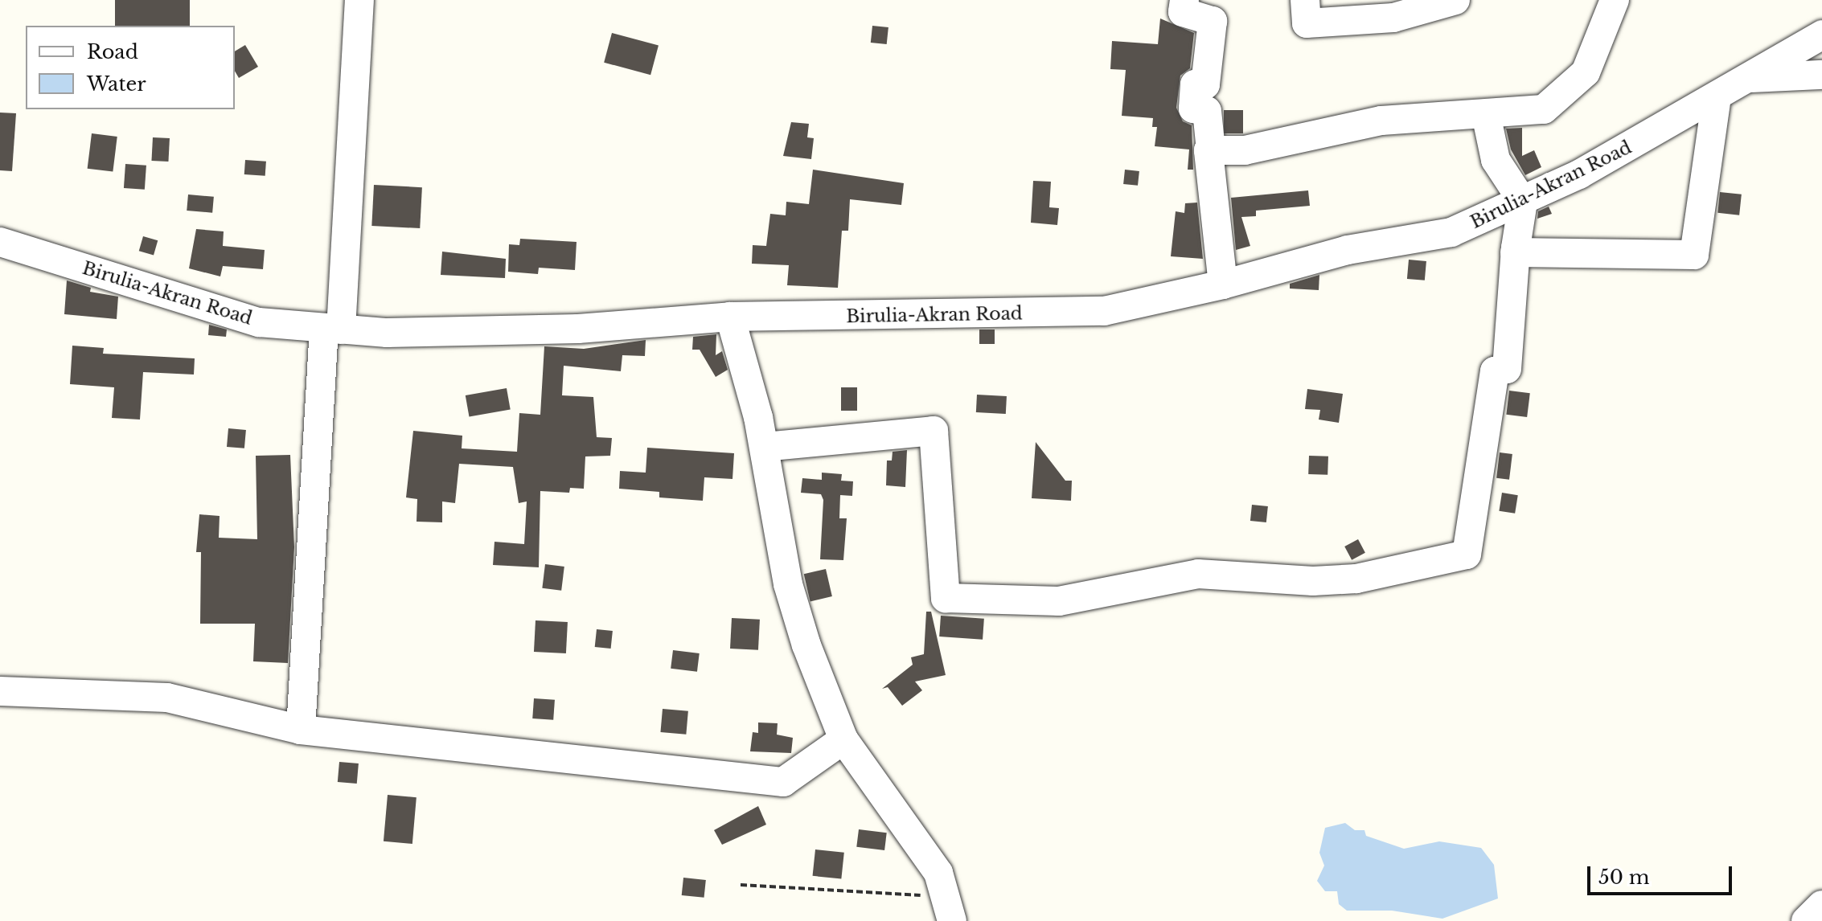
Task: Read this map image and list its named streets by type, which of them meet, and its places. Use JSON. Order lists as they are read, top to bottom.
{
  "streets": {
    "street": ["Birulia-Akran Road"]
  },
  "legend": ["Road", "Water"],
  "scale_bar": "50 m"
}
